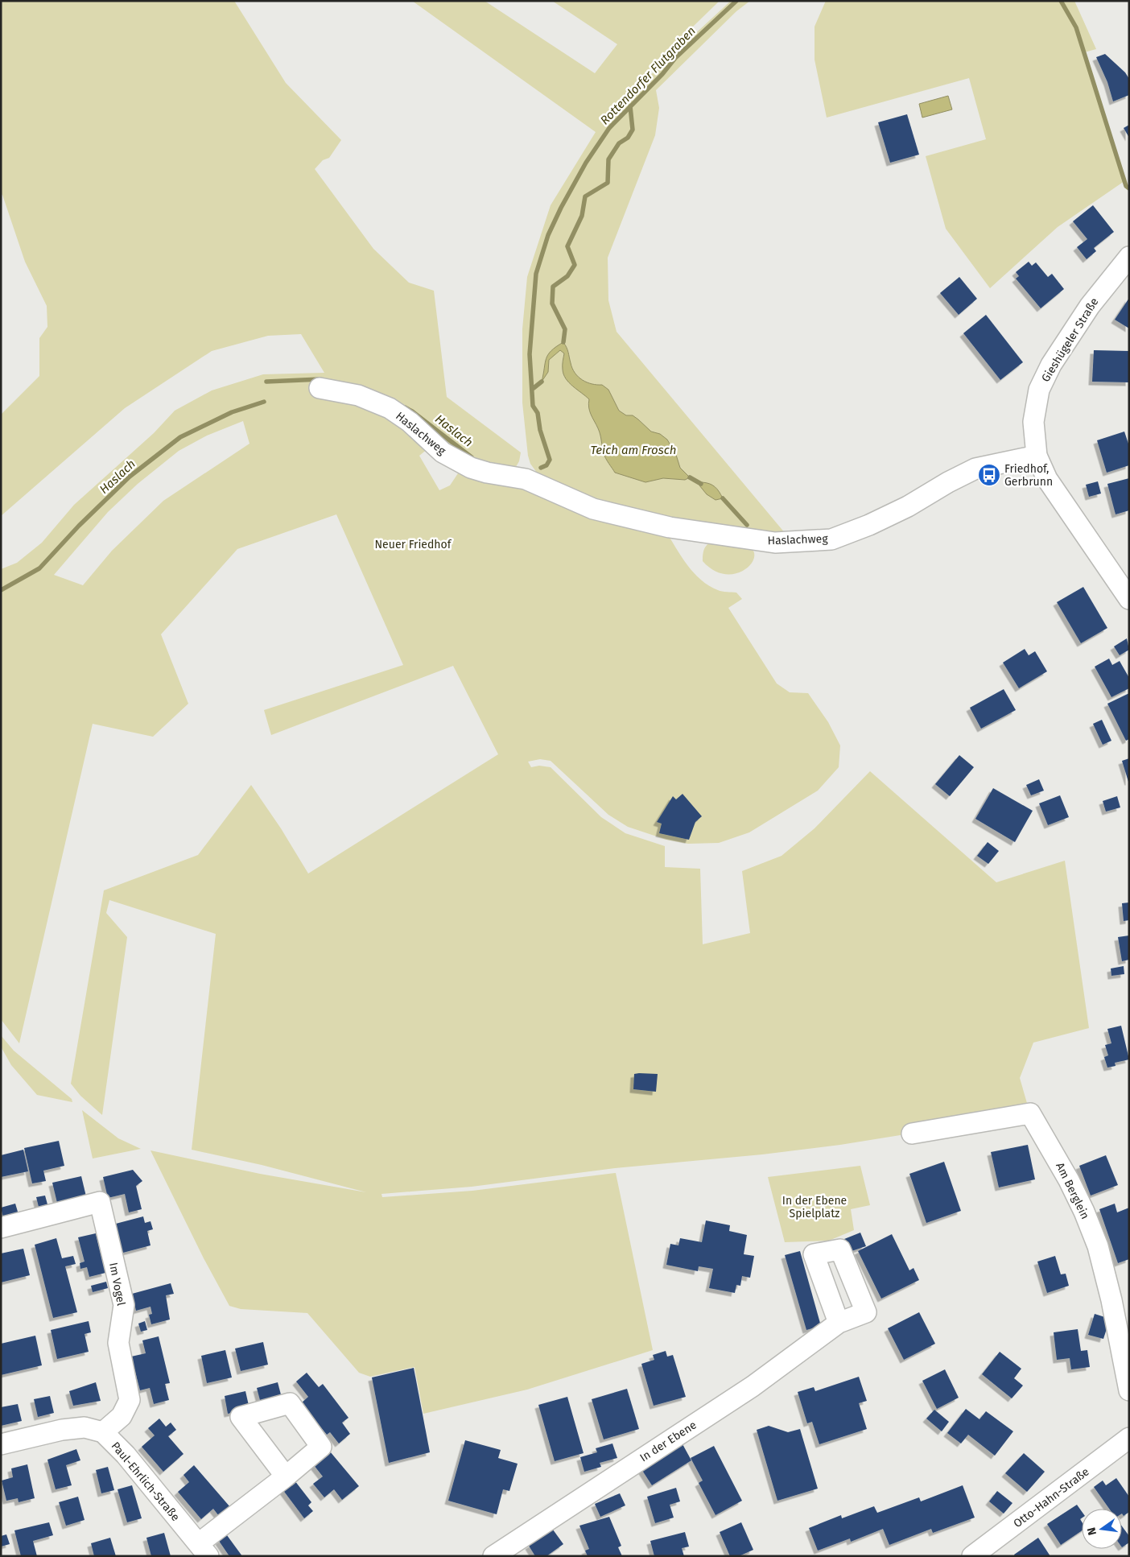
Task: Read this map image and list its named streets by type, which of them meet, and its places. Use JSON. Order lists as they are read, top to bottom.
{
  "streets": {
    "street": [
      "Gieshügeler Straße",
      "Haslachweg",
      "Am Berglein",
      "Im Vogel",
      "In der Ebene",
      "Paul-Ehrlich-Straße",
      "Otto-Hahn-Straße"
    ]
  },
  "crossings": [
    ["Gieshügeler Straße", "Haslachweg"],
    ["Im Vogel", "Paul-Ehrlich-Straße"]
  ],
  "water": ["Rottendorfer Flutgraben", "Haslach", "Teich am Frosch"],
  "parks": ["Neuer Friedhof", "In der Ebene Spielplatz"],
  "places": {
    "bus stop": ["Friedhof, Gerbrunn"]
  },
  "north": "left"
}
